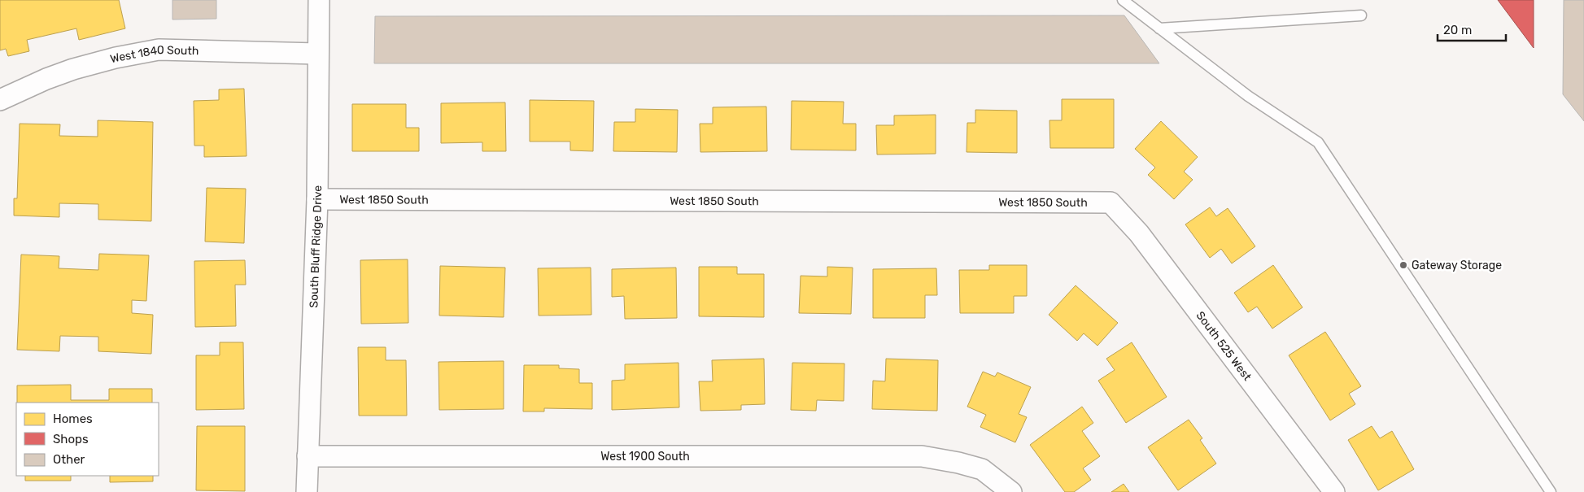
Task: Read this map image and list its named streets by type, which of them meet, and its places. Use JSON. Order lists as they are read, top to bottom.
{
  "streets": {
    "street": [
      "West 1840 South",
      "West 1850 South",
      "South Bluff Ridge Drive",
      "South 525 West",
      "West 1900 South"
    ]
  },
  "crossings": [
    ["West 1840 South", "South Bluff Ridge Drive"],
    ["West 1850 South", "South Bluff Ridge Drive"],
    ["West 1850 South", "South 525 West"],
    ["South Bluff Ridge Drive", "West 1900 South"]
  ],
  "places": ["Gateway Storage"],
  "legend": ["Homes", "Shops", "Other"],
  "scale_bar": "20 m"
}
